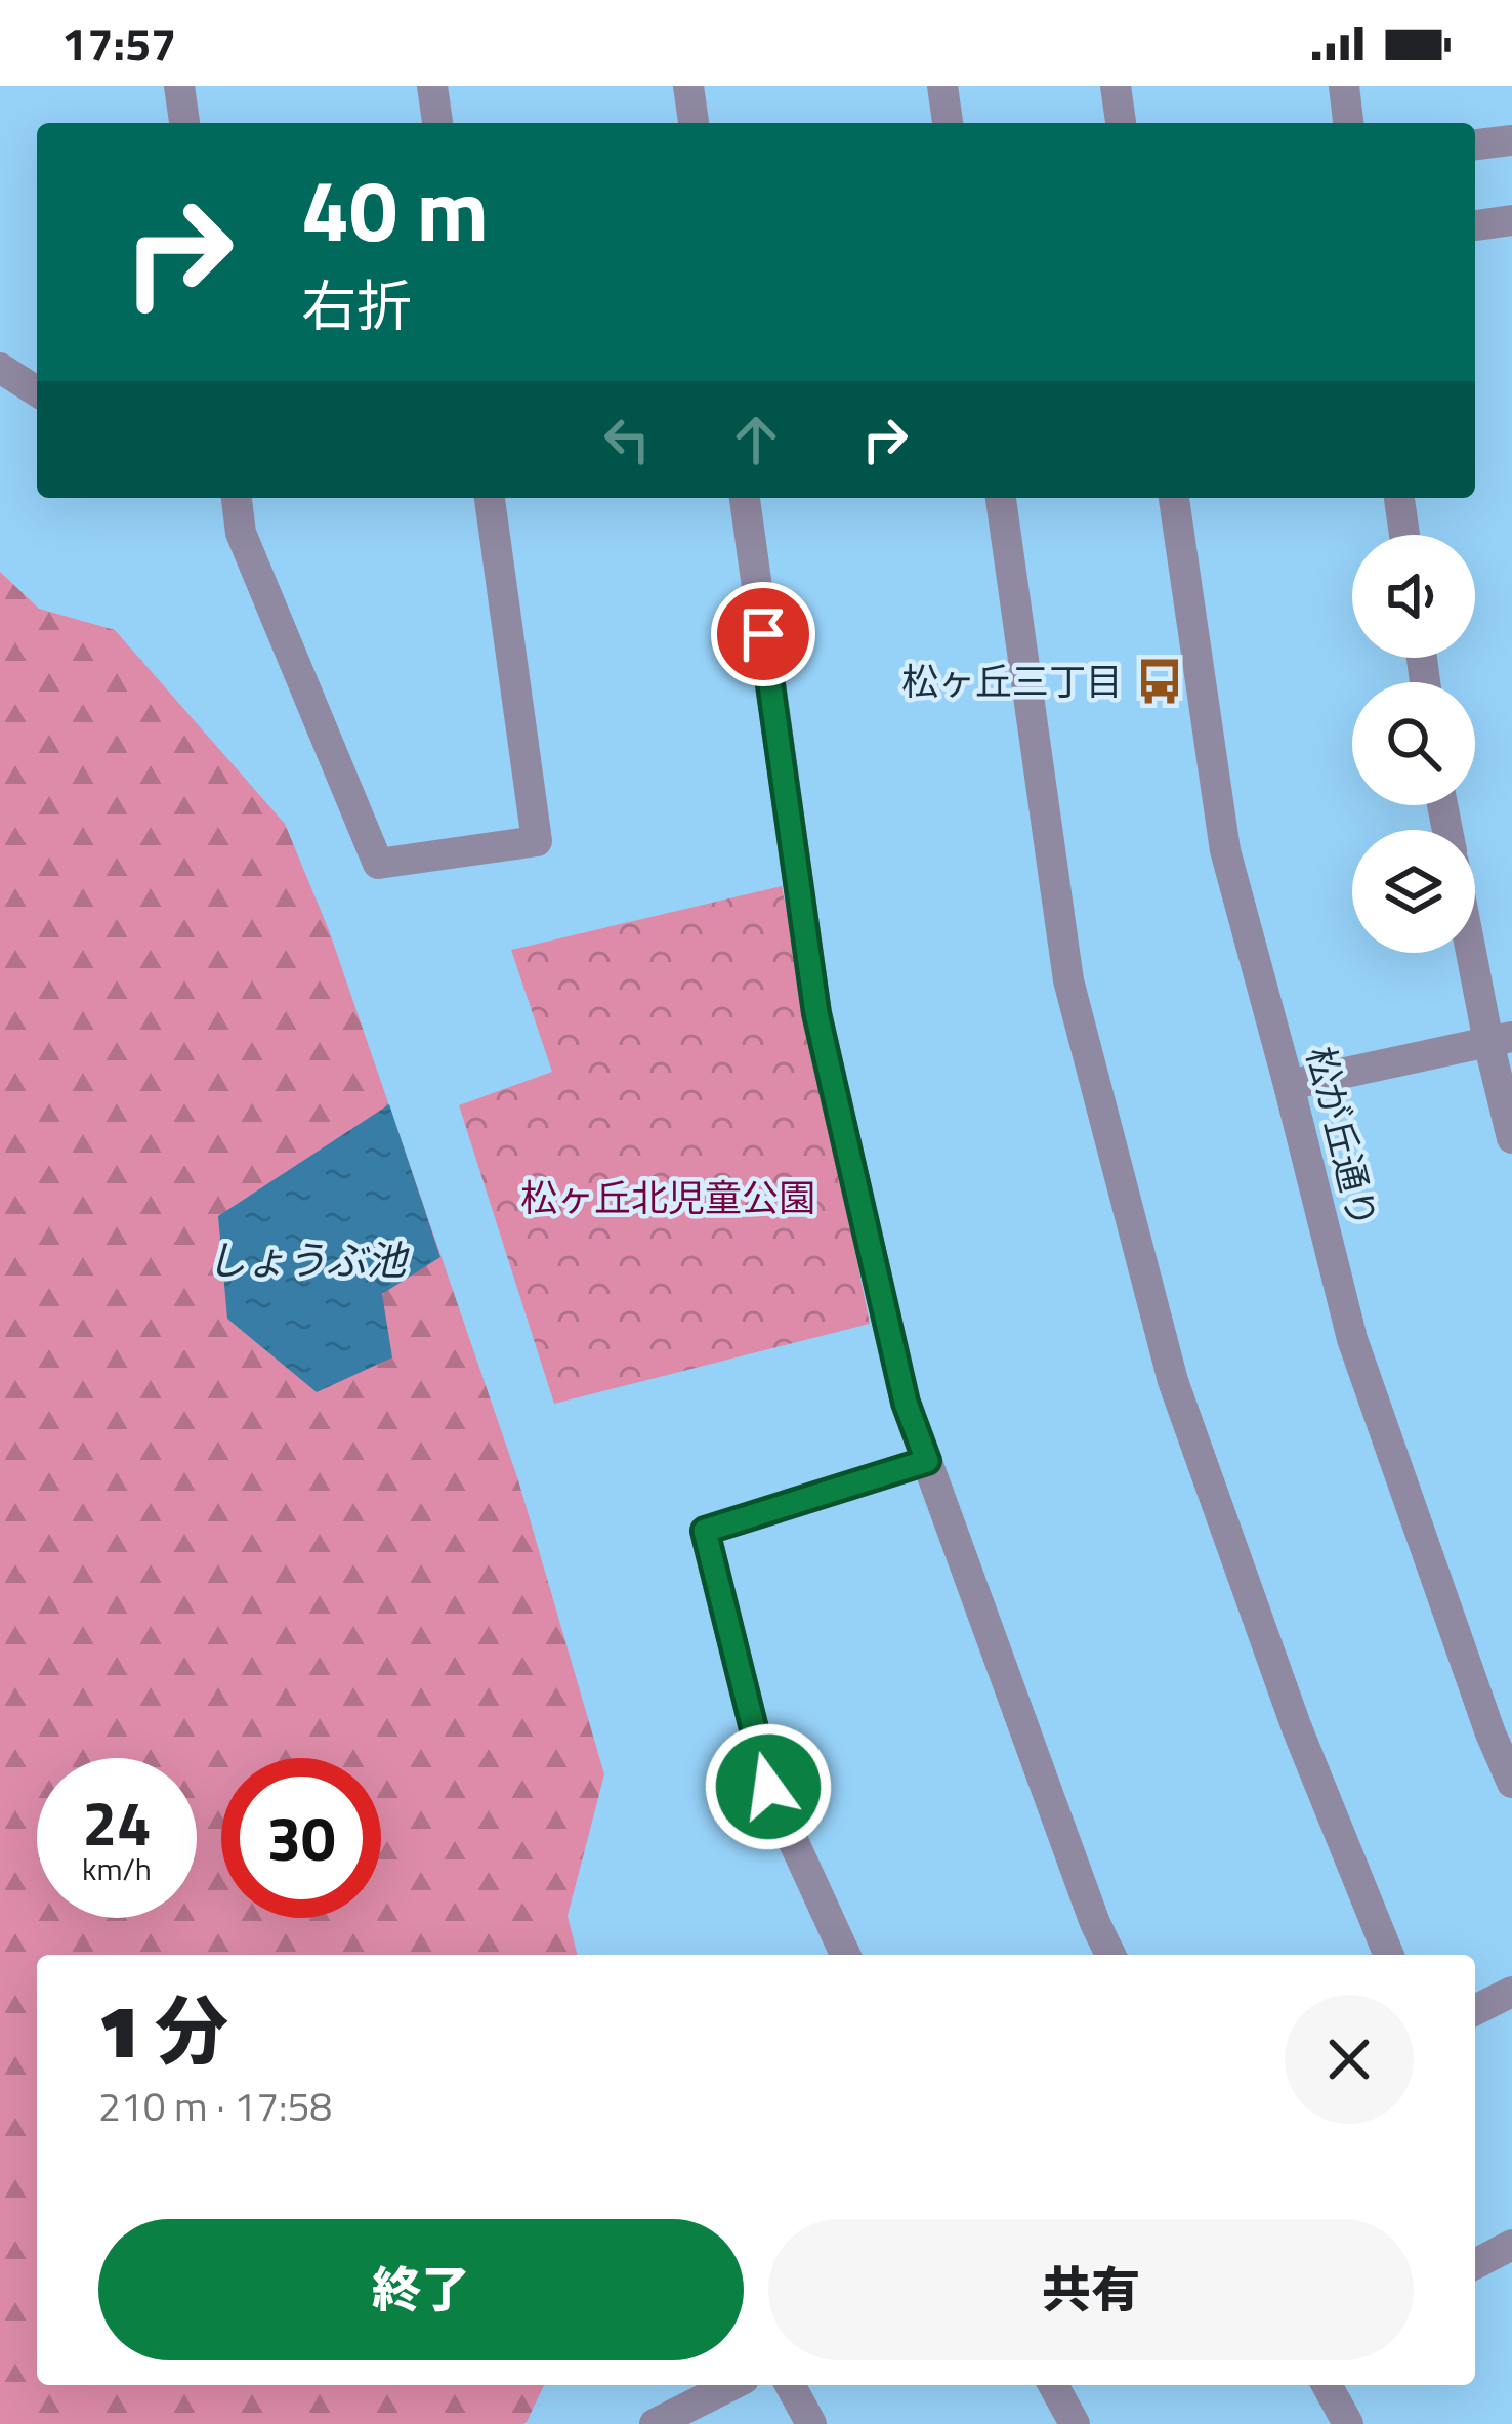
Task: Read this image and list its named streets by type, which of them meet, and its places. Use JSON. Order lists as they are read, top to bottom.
{
  "streets": {
    "street": ["松が丘通り"]
  },
  "water": ["しょうぶ池"],
  "parks": ["松ヶ丘北児童公園"],
  "places": {
    "bus stop": ["松ヶ丘三丁目"]
  },
  "page": {
    "status": "17:57",
    "turn": ["40 m", "右折"],
    "speed": "24 km/h",
    "limit": "30",
    "heading": ["1 分", "210 m · 17:58"],
    "buttons": ["終了", "共有"]
  }
}
